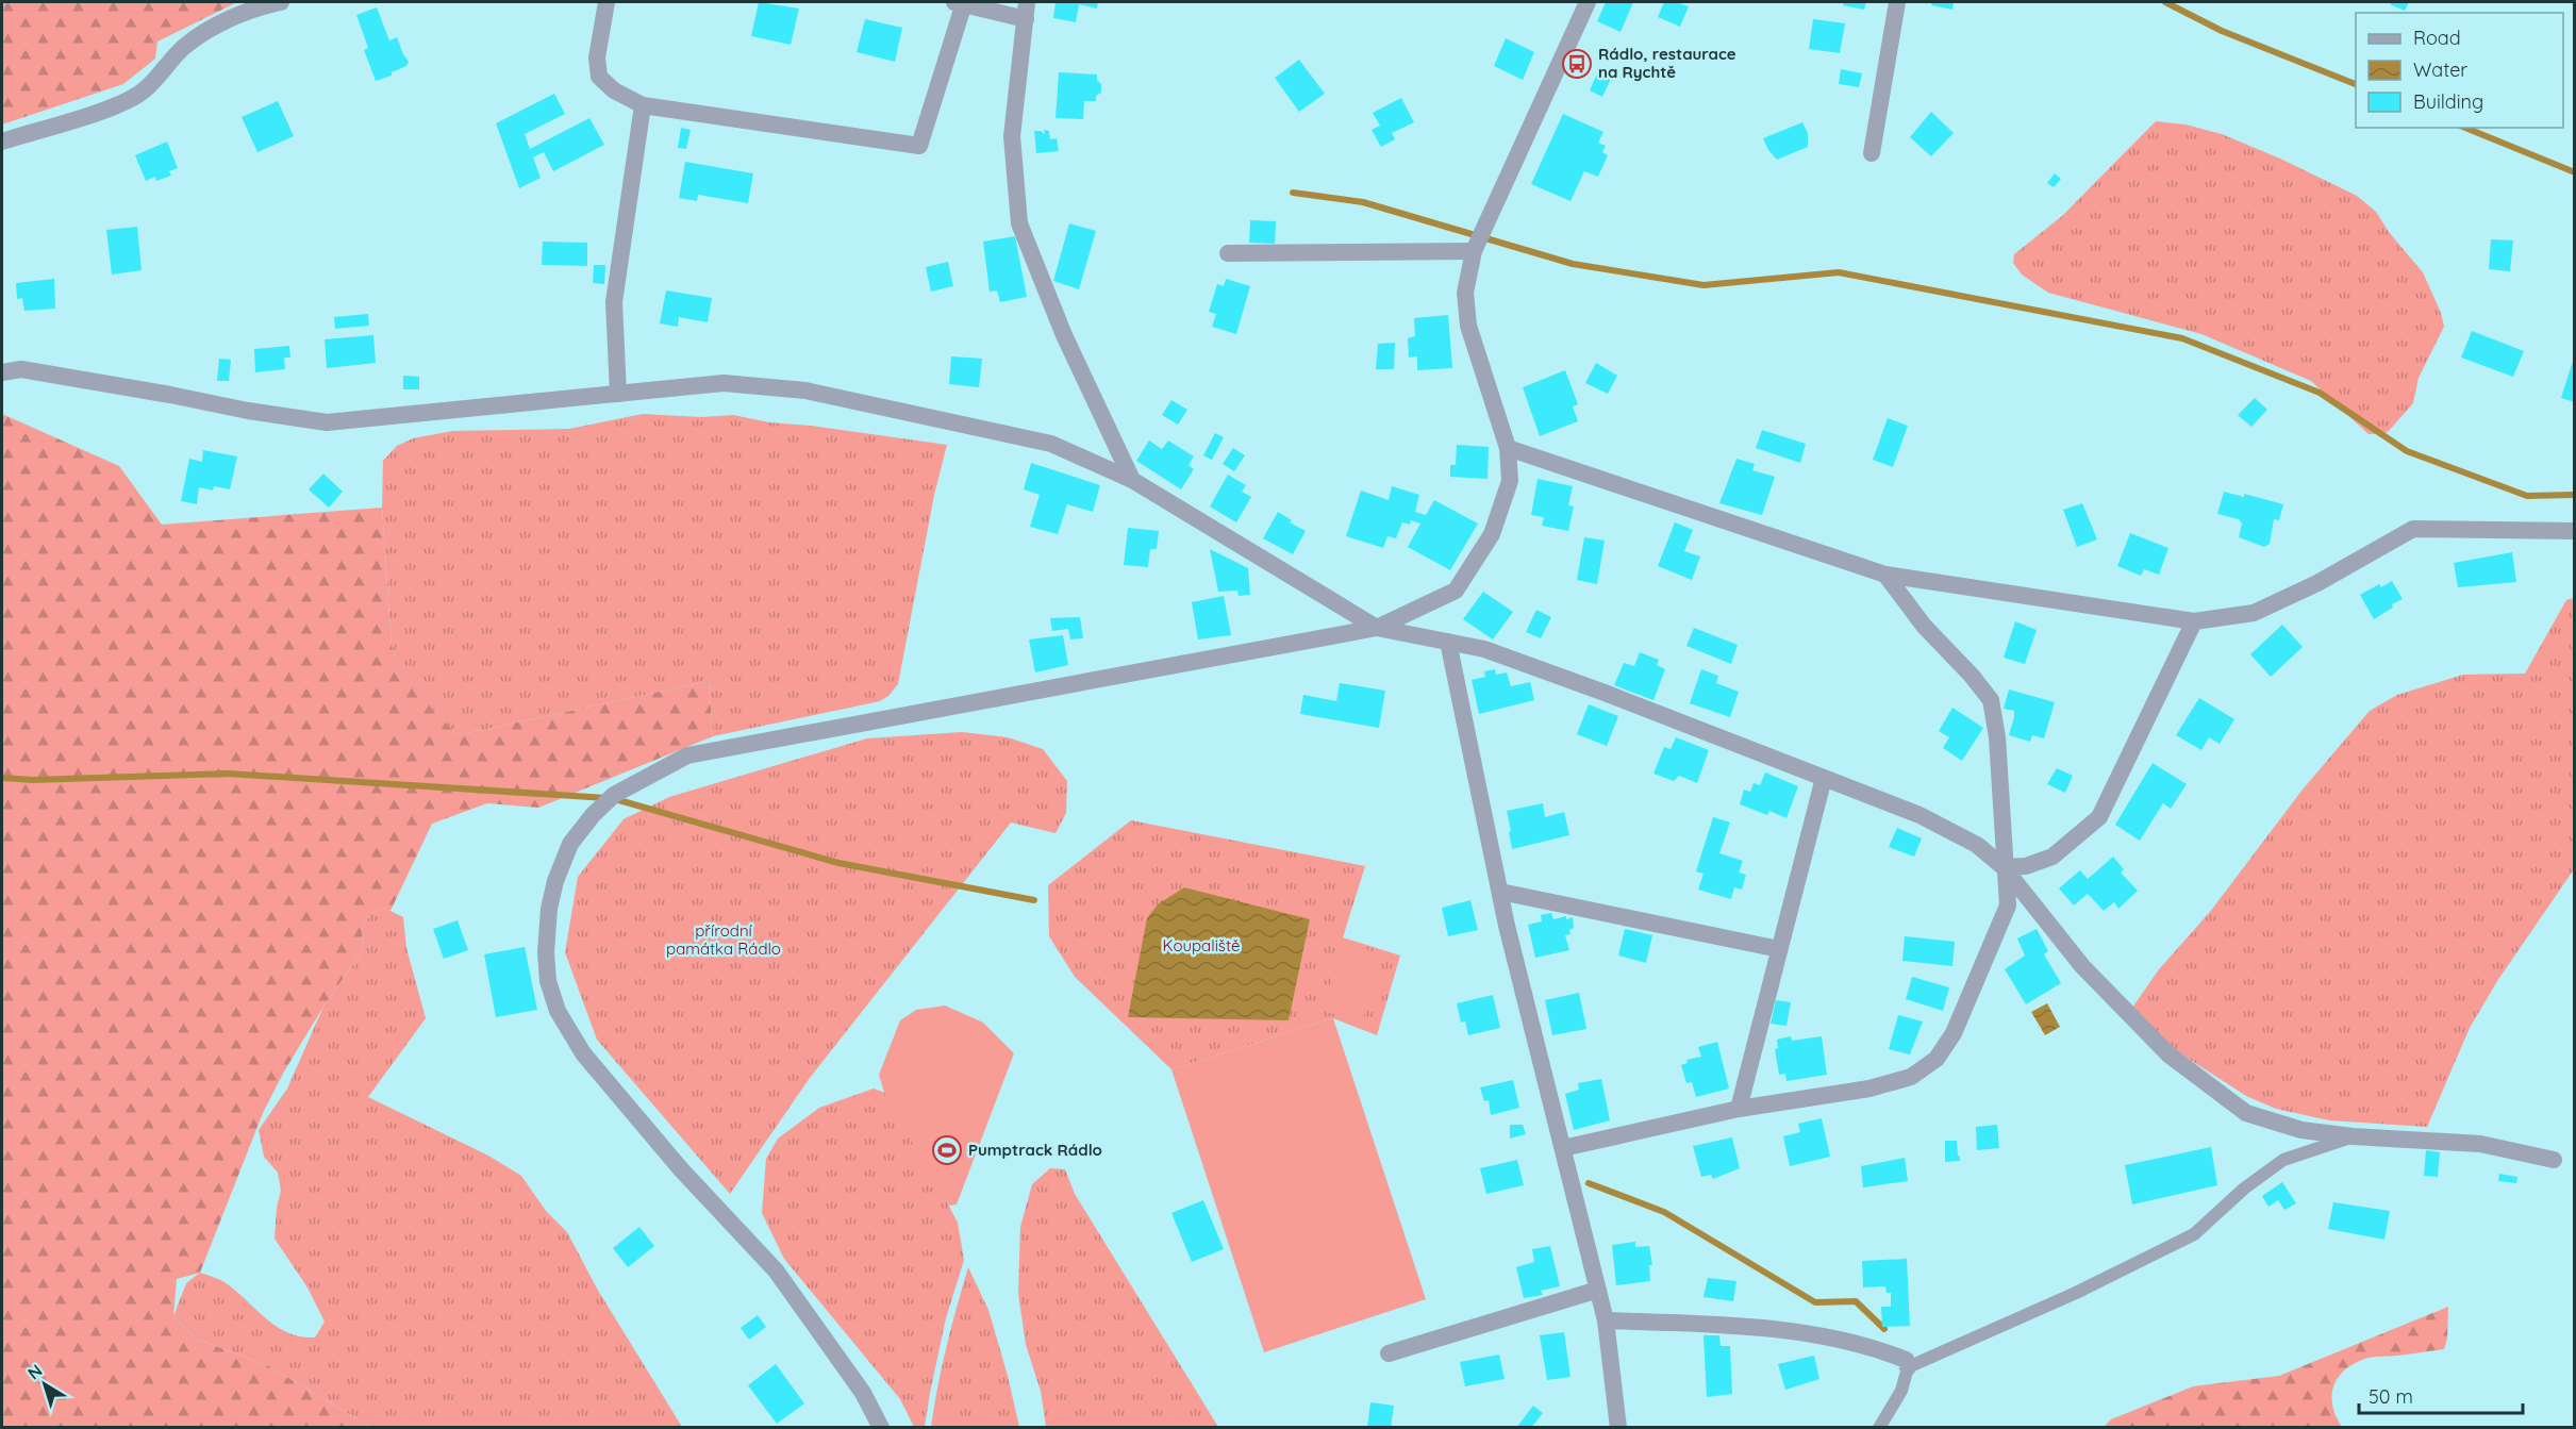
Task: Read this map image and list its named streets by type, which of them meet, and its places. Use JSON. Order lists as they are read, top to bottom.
{
  "parks": ["přírodní památka Rádlo", "Koupaliště"],
  "places": {
    "bus stop": ["Rádlo, restaurace na Rychtě"],
    "sports": ["Pumptrack Rádlo"]
  },
  "legend": ["Road", "Water", "Building"],
  "scale_bar": "50 m",
  "north": "top left"
}
